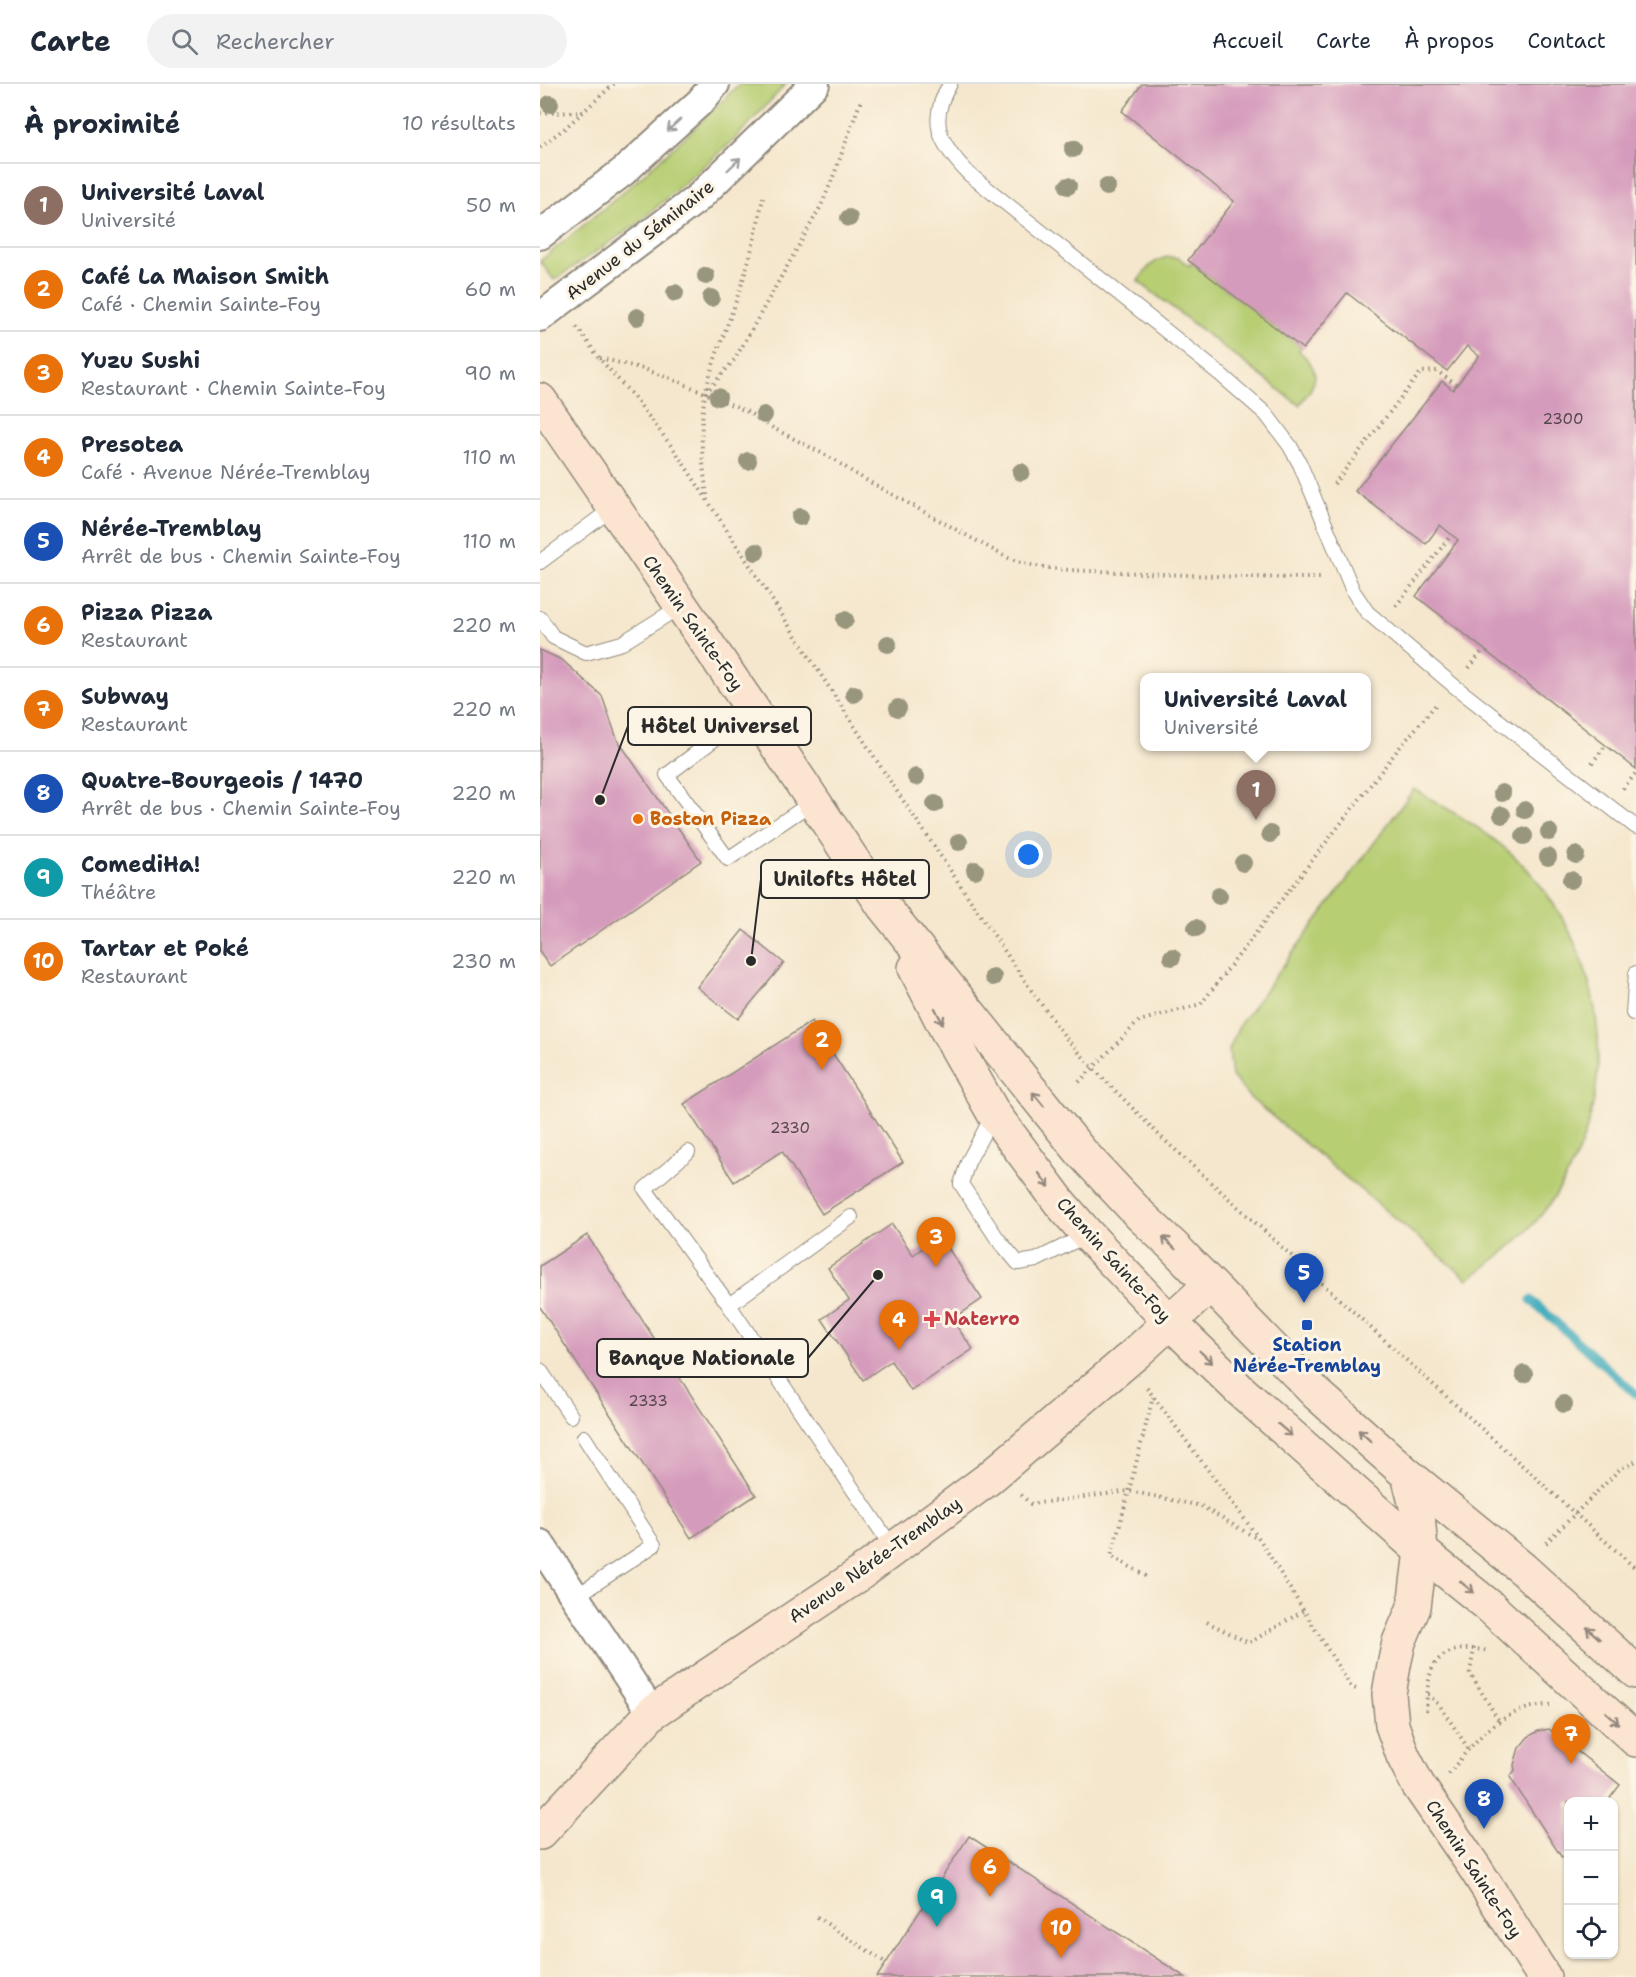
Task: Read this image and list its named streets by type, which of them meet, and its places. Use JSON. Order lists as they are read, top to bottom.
{
  "streets": {
    "main road": ["Chemin Sainte-Foy", "Avenue Nérée-Tremblay"],
    "street": ["Avenue du Séminaire"]
  },
  "crossings": [
    ["Chemin Sainte-Foy", "Avenue Nérée-Tremblay"]
  ],
  "places": {
    "other": [
      "Hôtel Universel",
      "Boston Pizza",
      "Unilofts Hôtel",
      "Banque Nationale"
    ],
    "health": ["Naterro"],
    "transit": ["Station Nérée-Tremblay"]
  },
  "house_numbers": ["2300", "2330", "2333"],
  "page": {
    "header": "Carte",
    "search": "Rechercher",
    "nav": [
      "Accueil",
      "Carte",
      "À propos",
      "Contact"
    ],
    "heading": ["À proximité", "10 résultats"],
    "list": [
      {
        "mark": "1",
        "name": "Université Laval",
        "note": "Université",
        "value": "50 m"
      },
      {
        "mark": "2",
        "name": "Café La Maison Smith",
        "note": "Café · Chemin Sainte-Foy",
        "value": "60 m"
      },
      {
        "mark": "3",
        "name": "Yuzu Sushi",
        "note": "Restaurant · Chemin Sainte-Foy",
        "value": "90 m"
      },
      {
        "mark": "4",
        "name": "Presotea",
        "note": "Café · Avenue Nérée-Tremblay",
        "value": "110 m"
      },
      {
        "mark": "5",
        "name": "Nérée-Tremblay",
        "note": "Arrêt de bus · Chemin Sainte-Foy",
        "value": "110 m"
      },
      {
        "mark": "6",
        "name": "Pizza Pizza",
        "note": "Restaurant",
        "value": "220 m"
      },
      {
        "mark": "7",
        "name": "Subway",
        "note": "Restaurant",
        "value": "220 m"
      },
      {
        "mark": "8",
        "name": "Quatre-Bourgeois / 1470",
        "note": "Arrêt de bus · Chemin Sainte-Foy",
        "value": "220 m"
      },
      {
        "mark": "9",
        "name": "ComediHa!",
        "note": "Théâtre",
        "value": "220 m"
      },
      {
        "mark": "10",
        "name": "Tartar et Poké",
        "note": "Restaurant",
        "value": "230 m"
      }
    ],
    "popup": ["Université Laval", "Université"],
    "pins": [
      "1",
      "2",
      "3",
      "5",
      "4",
      "7",
      "8",
      "6",
      "9",
      "10"
    ],
    "map_buttons": ["+", "−"]
  }
}
